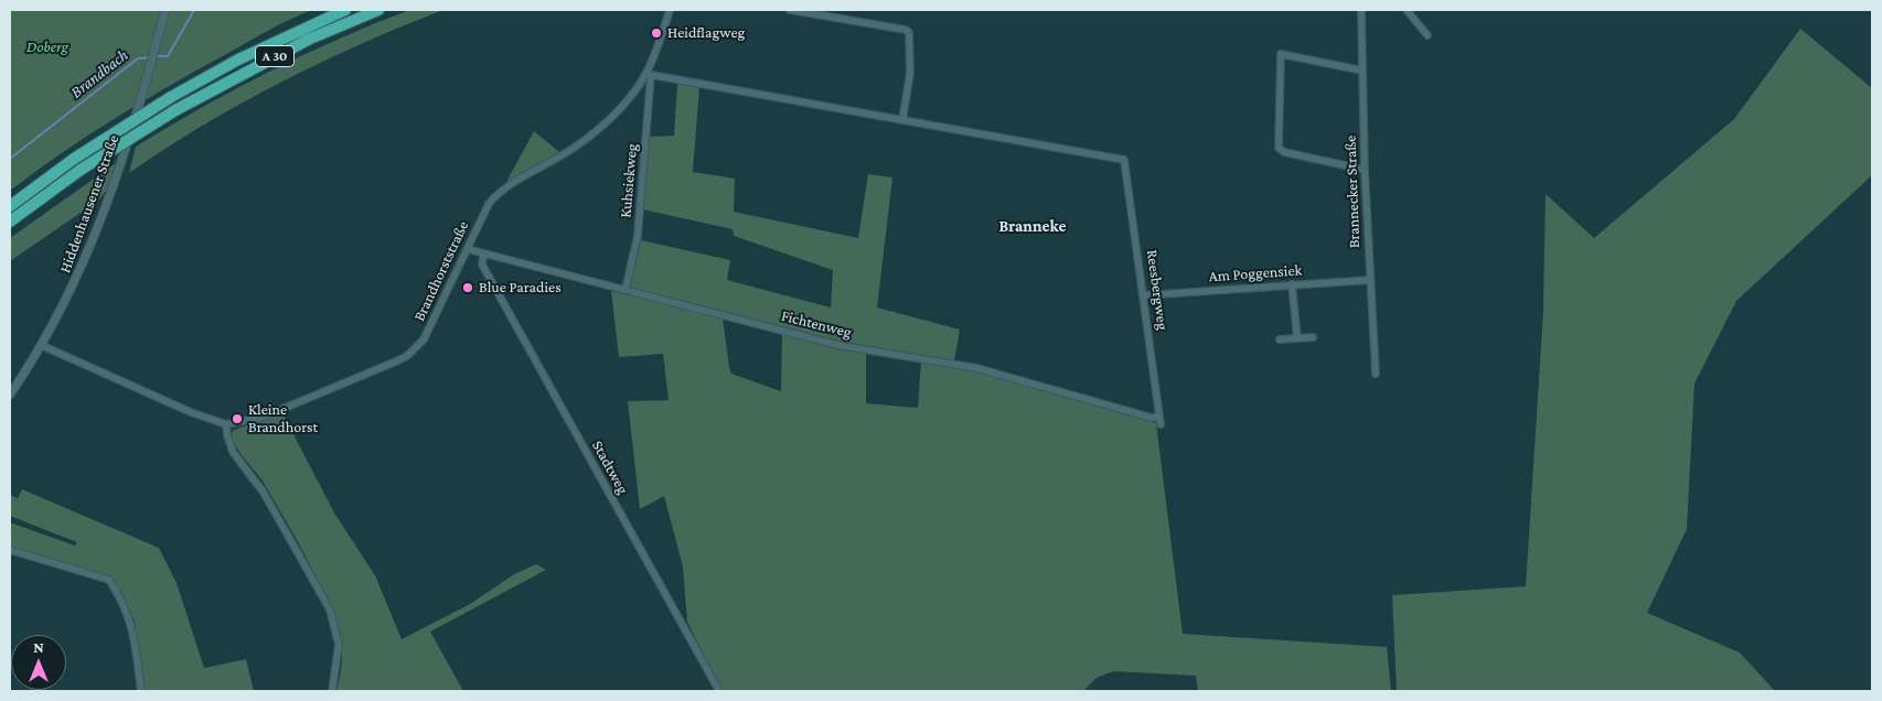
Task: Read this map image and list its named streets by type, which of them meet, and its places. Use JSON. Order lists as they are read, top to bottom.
{
  "streets": {
    "highway": ["A 30"],
    "street": [
      "Kuhsiekweg",
      "Brannecker Straße",
      "Hiddenhausener Straße",
      "Brandhorststraße",
      "Am Poggensiek",
      "Reesbergweg",
      "Fichtenweg",
      "Stadtweg"
    ]
  },
  "crossings": [
    ["Kuhsiekweg", "Brandhorststraße"],
    ["Kuhsiekweg", "Fichtenweg"],
    ["Brannecker Straße", "Am Poggensiek"],
    ["Hiddenhausener Straße", "Brandhorststraße"],
    ["Brandhorststraße", "Fichtenweg"],
    ["Am Poggensiek", "Reesbergweg"],
    ["Reesbergweg", "Fichtenweg"],
    ["Fichtenweg", "Stadtweg"]
  ],
  "districts": ["Branneke"],
  "water": ["Brandbach"],
  "parks": ["Doberg"],
  "places": ["Heidflagweg", "Blue Paradies", "Kleine Brandhorst"],
  "north": "top"
}
